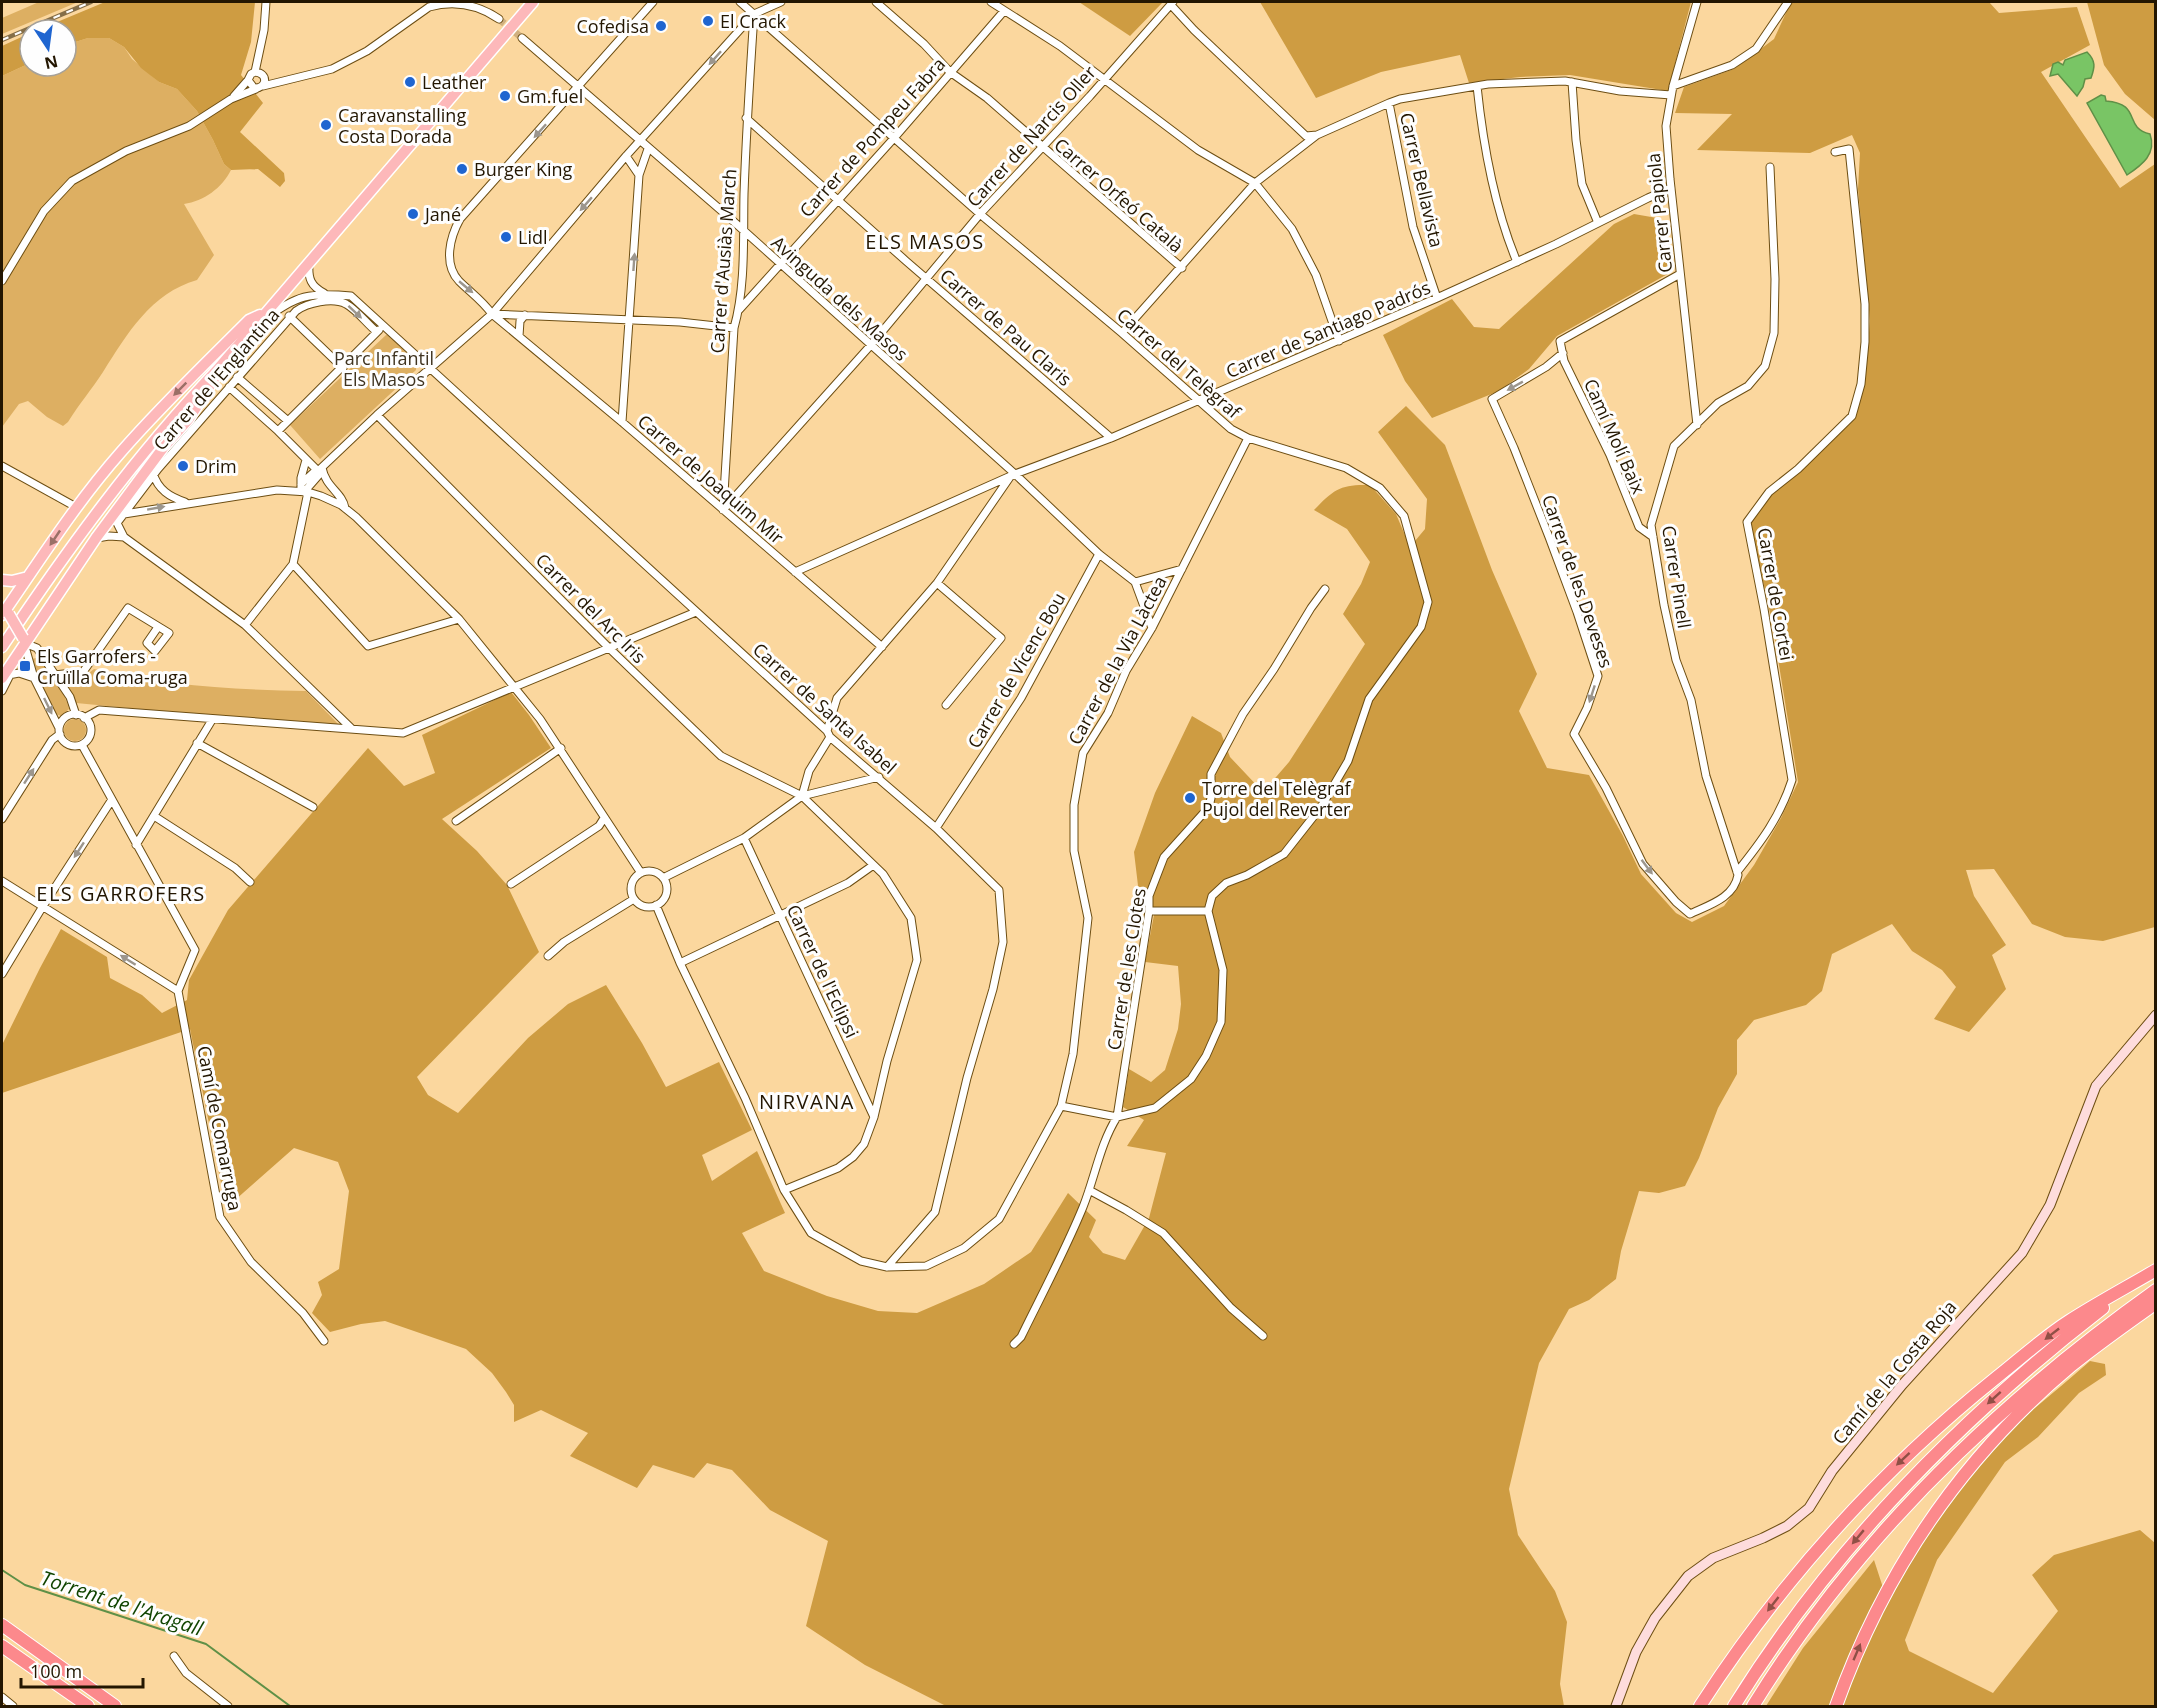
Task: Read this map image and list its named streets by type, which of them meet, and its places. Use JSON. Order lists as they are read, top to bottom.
{
  "streets": {
    "street": [
      "Carrer de Narcis Oller",
      "Carrer de Pompeu Fabra",
      "Carrer Bellavista",
      "Carrer Orfeó Català",
      "Carrer Papiola",
      "Carrer d'Ausiàs March",
      "Avinguda dels Masos",
      "Carrer de Pau Claris",
      "Carrer de Santiago Padrós",
      "Carrer del Telègraf",
      "Carrer de l'Englantina",
      "Camí Molí Baix",
      "Carrer de Joaquim Mir",
      "Carrer Pinell",
      "Carrer de les Deveses",
      "Carrer de Cortei",
      "Carrer del Arc Iris",
      "Carrer de la Via Làctea",
      "Carrer de Vicenc Bou",
      "Carrer de Santa Isabel",
      "Carrer de les Clotes",
      "Carrer de l'Eclipsi",
      "Camí de Comarruga",
      "Camí de la Costa Roja"
    ]
  },
  "crossings": [
    ["Carrer de Narcis Oller", "Carrer Orfeó Català"],
    ["Carrer de Narcis Oller", "Carrer d'Ausiàs March"],
    ["Carrer de Narcis Oller", "Avinguda dels Masos"],
    ["Carrer de Narcis Oller", "Carrer de Pau Claris"],
    ["Carrer de Narcis Oller", "Carrer del Telègraf"],
    ["Carrer de Narcis Oller", "Carrer de Joaquim Mir"],
    ["Carrer de Pompeu Fabra", "Carrer Orfeó Català"],
    ["Carrer de Pompeu Fabra", "Carrer d'Ausiàs March"],
    ["Carrer de Pompeu Fabra", "Avinguda dels Masos"],
    ["Carrer de Pompeu Fabra", "Carrer de Pau Claris"],
    ["Carrer de Pompeu Fabra", "Carrer del Telègraf"],
    ["Carrer Bellavista", "Carrer de Santiago Padrós"],
    ["Carrer Papiola", "Carrer de Santiago Padrós"],
    ["Carrer Papiola", "Camí Molí Baix"],
    ["Carrer Papiola", "Carrer Pinell"],
    ["Carrer d'Ausiàs March", "Avinguda dels Masos"],
    ["Carrer d'Ausiàs March", "Carrer de Pau Claris"],
    ["Carrer d'Ausiàs March", "Carrer del Telègraf"],
    ["Carrer d'Ausiàs March", "Carrer de Joaquim Mir"],
    ["Avinguda dels Masos", "Carrer de Santiago Padrós"],
    ["Avinguda dels Masos", "Carrer de Joaquim Mir"],
    ["Avinguda dels Masos", "Carrer de Vicenc Bou"],
    ["Carrer de Pau Claris", "Carrer de Santiago Padrós"],
    ["Carrer de Santiago Padrós", "Carrer del Telègraf"],
    ["Carrer de Santiago Padrós", "Carrer de Joaquim Mir"],
    ["Carrer del Telègraf", "Carrer de la Via Làctea"],
    ["Camí Molí Baix", "Carrer Pinell"],
    ["Camí Molí Baix", "Carrer de les Deveses"],
    ["Carrer Pinell", "Carrer de les Deveses"],
    ["Carrer Pinell", "Carrer de Cortei"],
    ["Carrer del Arc Iris", "Carrer de la Via Làctea"],
    ["Carrer del Arc Iris", "Carrer de l'Eclipsi"],
    ["Carrer de la Via Làctea", "Carrer de Santa Isabel"],
    ["Carrer de Vicenc Bou", "Carrer de Santa Isabel"]
  ],
  "districts": ["ELS MASOS", "ELS GARROFERS", "NIRVANA"],
  "water": ["Torrent de l'Aragall"],
  "parks": ["Parc Infantil Els Masos"],
  "places": {
    "other": [
      "El Crack",
      "Cofedisa",
      "Leather",
      "Gm.fuel",
      "Caravanstalling Costa Dorada",
      "Burger King",
      "Jané",
      "Lidl",
      "Drim",
      "Torre del Telègraf Pujol del Reverter"
    ],
    "transit": ["Els Garrofers - Cruïlla Coma-ruga"]
  },
  "scale_bar": "100 m",
  "north": "bottom"
}
